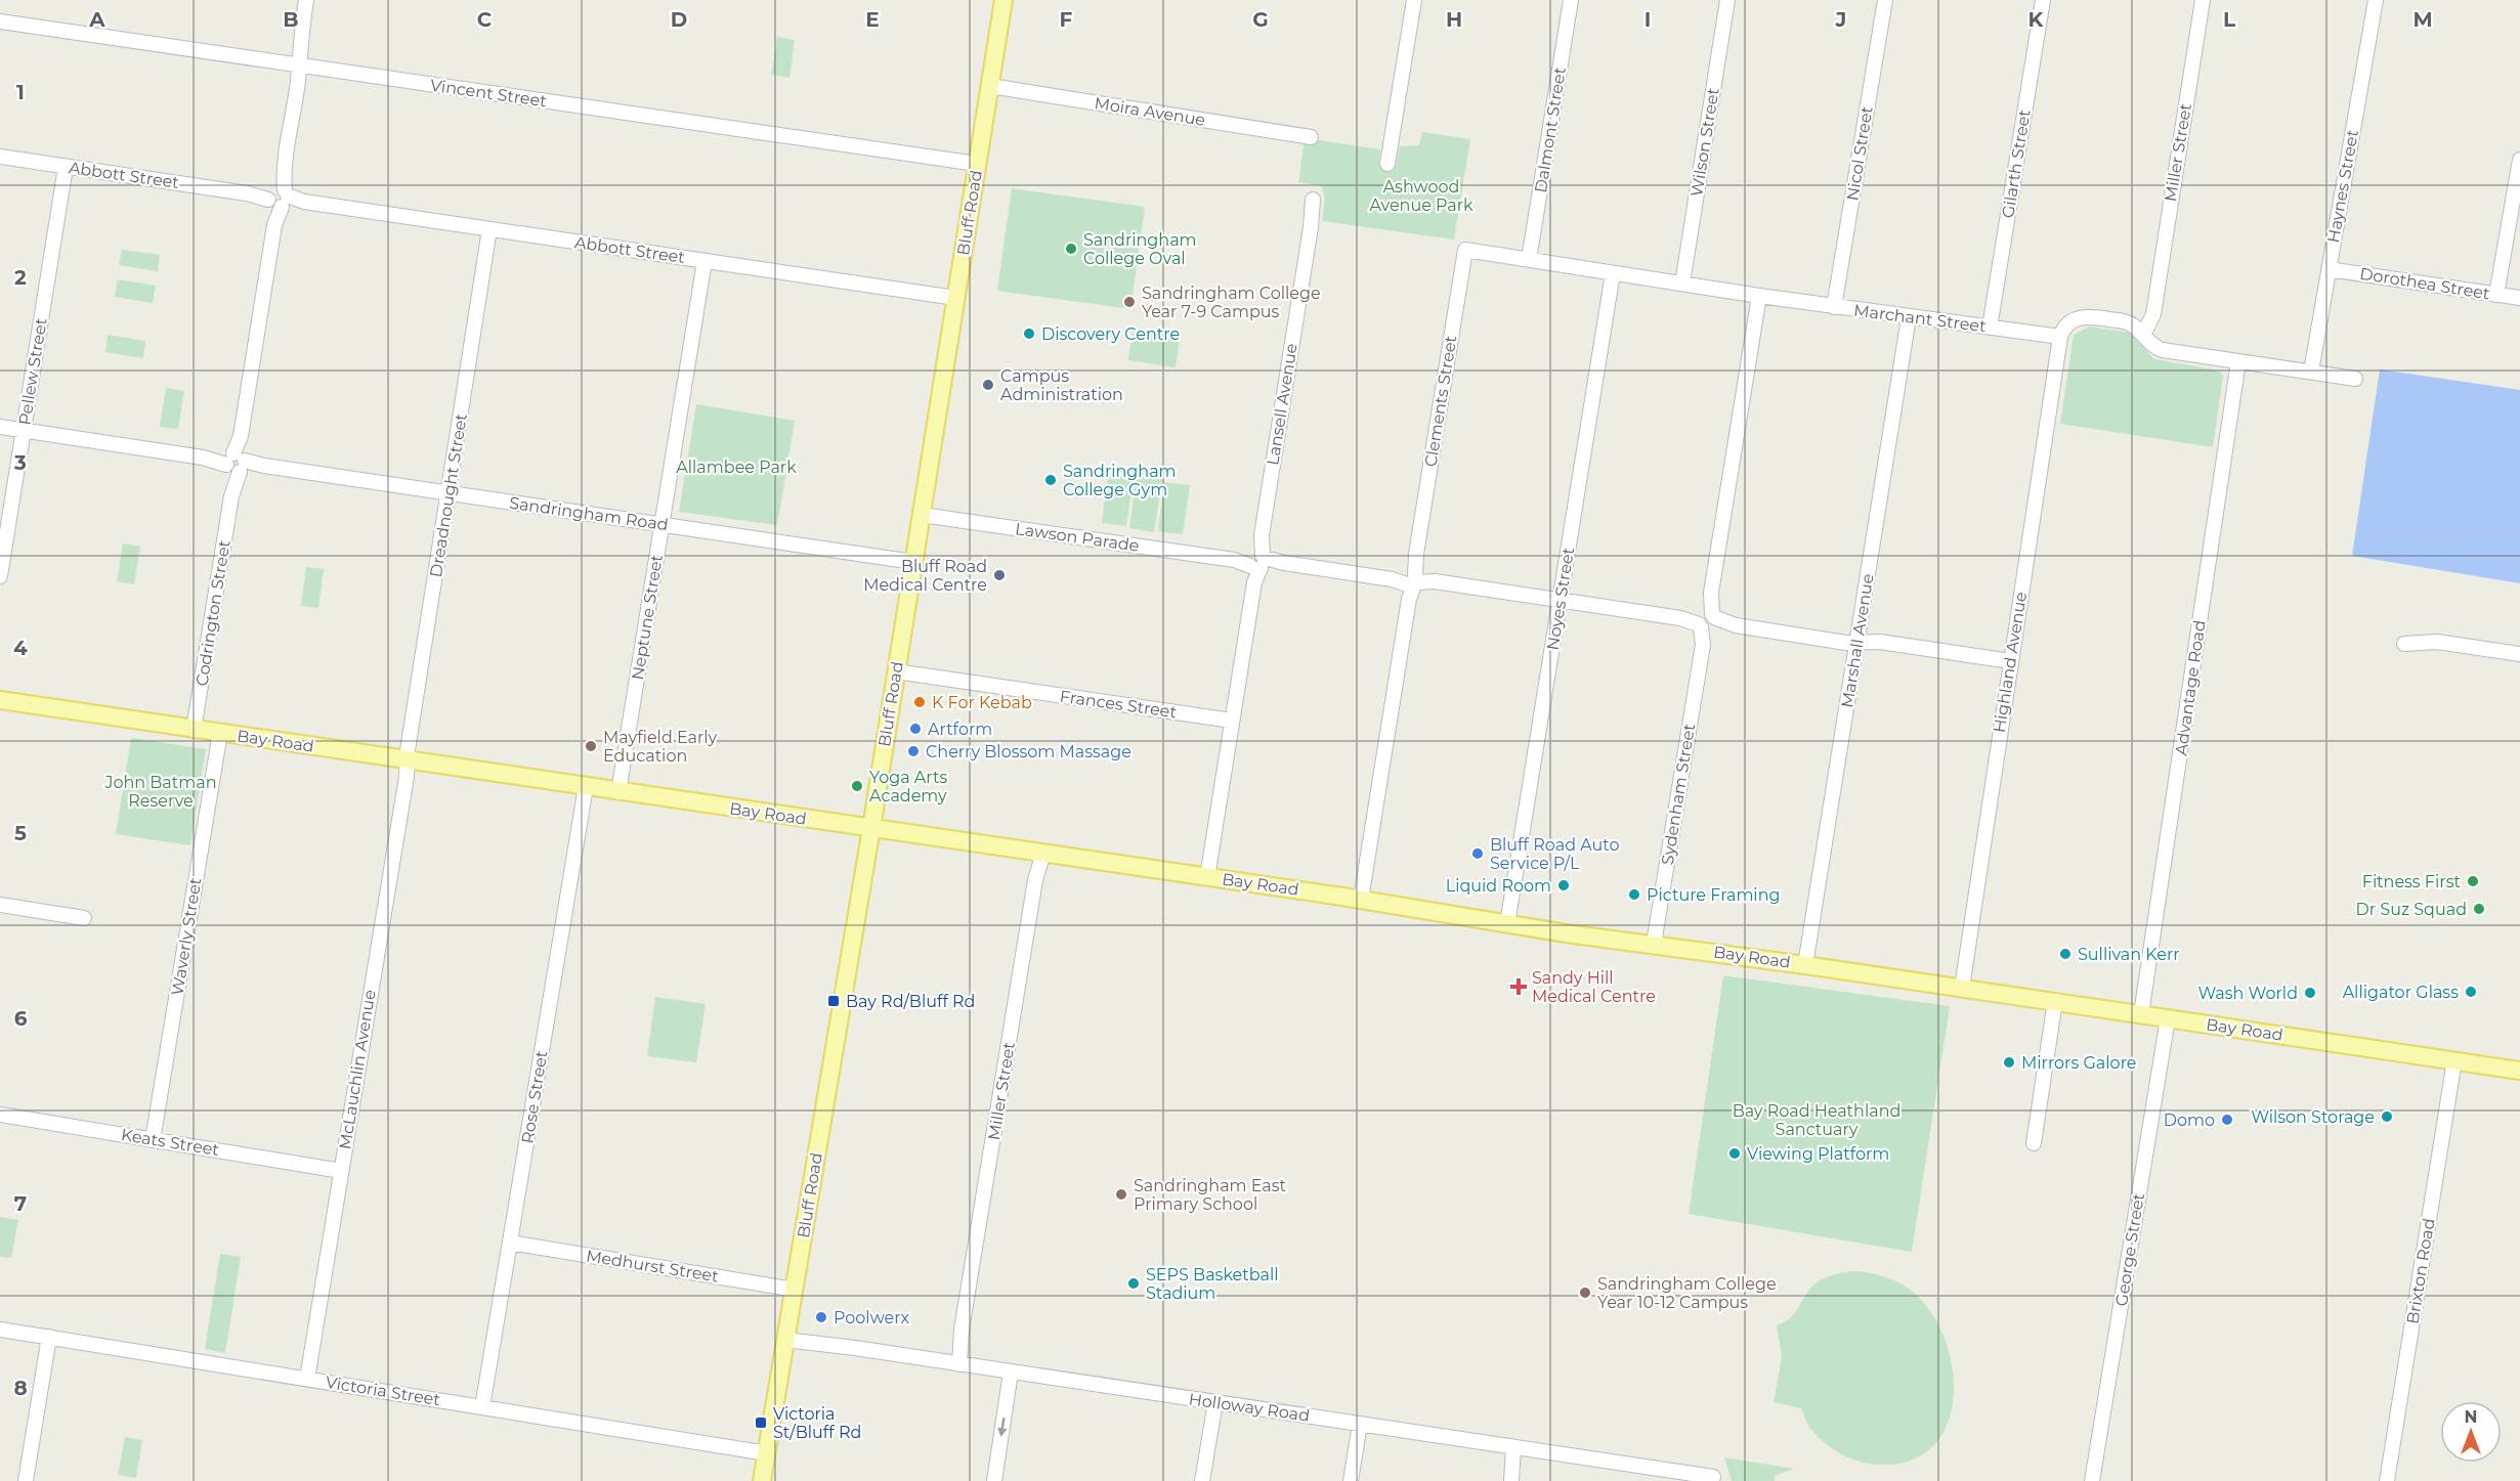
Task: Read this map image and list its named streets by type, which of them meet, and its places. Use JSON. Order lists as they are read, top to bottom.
{
  "streets": {
    "main road": ["Bluff Road", "Bay Road"],
    "street": [
      "Vincent Street",
      "Moira Avenue",
      "Dalmont Street",
      "Wilson Street",
      "Miller Street",
      "Nicol Street",
      "Gilarth Street",
      "Abbott Street",
      "Haynes Street",
      "Dorothea Street",
      "Marchant Street",
      "Pellew Street",
      "Clements Street",
      "Lansell Avenue",
      "Dreadnought Street",
      "Sandringham Road",
      "Lawson Parade",
      "Noyes Street",
      "Codrington Street",
      "Neptune Street",
      "Marshall Avenue",
      "Highland Avenue",
      "Advantage Road",
      "Frances Street",
      "Sydenham Street",
      "Waverly Street",
      "McLauchlin Avenue",
      "Rose Street",
      "Keats Street",
      "George Street",
      "Medhurst Street",
      "Brixton Road",
      "Victoria Street",
      "Holloway Road"
    ]
  },
  "crossings": [
    ["Vincent Street", "Bluff Road"],
    ["Vincent Street", "Codrington Street"],
    ["Moira Avenue", "Bluff Road"],
    ["Dalmont Street", "Marchant Street"],
    ["Wilson Street", "Marchant Street"],
    ["Miller Street", "Bay Road"],
    ["Miller Street", "Holloway Road"],
    ["Nicol Street", "Marchant Street"],
    ["Gilarth Street", "Marchant Street"],
    ["Abbott Street", "Bluff Road"],
    ["Abbott Street", "Pellew Street"],
    ["Abbott Street", "Dreadnought Street"],
    ["Abbott Street", "Codrington Street"],
    ["Abbott Street", "Neptune Street"],
    ["Haynes Street", "Dorothea Street"],
    ["Bluff Road", "Sandringham Road"],
    ["Bluff Road", "Lawson Parade"],
    ["Bluff Road", "Frances Street"],
    ["Bluff Road", "Bay Road"],
    ["Bluff Road", "Medhurst Street"],
    ["Bluff Road", "Victoria Street"],
    ["Bluff Road", "Holloway Road"],
    ["Marchant Street", "Clements Street"],
    ["Marchant Street", "Noyes Street"],
    ["Marchant Street", "Marshall Avenue"],
    ["Marchant Street", "Highland Avenue"],
    ["Marchant Street", "Sydenham Street"],
    ["Pellew Street", "Sandringham Road"],
    ["Clements Street", "Lawson Parade"],
    ["Clements Street", "Bay Road"],
    ["Lansell Avenue", "Lawson Parade"],
    ["Lansell Avenue", "Frances Street"],
    ["Lansell Avenue", "Bay Road"],
    ["Dreadnought Street", "Sandringham Road"],
    ["Dreadnought Street", "Bay Road"],
    ["Dreadnought Street", "McLauchlin Avenue"],
    ["Sandringham Road", "Codrington Street"],
    ["Sandringham Road", "Neptune Street"],
    ["Lawson Parade", "Noyes Street"],
    ["Lawson Parade", "Marshall Avenue"],
    ["Lawson Parade", "Highland Avenue"],
    ["Lawson Parade", "Sydenham Street"],
    ["Noyes Street", "Bay Road"],
    ["Codrington Street", "Bay Road"],
    ["Neptune Street", "Bay Road"],
    ["Marshall Avenue", "Bay Road"],
    ["Highland Avenue", "Bay Road"],
    ["Advantage Road", "Bay Road"],
    ["Bay Road", "Sydenham Street"],
    ["Bay Road", "Waverly Street"],
    ["Bay Road", "McLauchlin Avenue"],
    ["Bay Road", "Rose Street"],
    ["Bay Road", "George Street"],
    ["Bay Road", "Brixton Road"],
    ["Waverly Street", "Keats Street"],
    ["McLauchlin Avenue", "Keats Street"],
    ["McLauchlin Avenue", "Victoria Street"],
    ["Rose Street", "Medhurst Street"],
    ["Rose Street", "Victoria Street"]
  ],
  "parks": [
    "Ashwood Avenue Park",
    "Allambee Park",
    "John Batman Reserve",
    "Bay Road Heathland Sanctuary"
  ],
  "places": {
    "other": [
      "Sandringham College Oval",
      "Sandringham College Year 7-9 Campus",
      "Discovery Centre",
      "Campus Administration",
      "Sandringham College Gym",
      "Bluff Road Medical Centre",
      "K For Kebab",
      "Artform",
      "Mayfield Early Education",
      "Cherry Blossom Massage",
      "Yoga Arts Academy",
      "Bluff Road Auto Service P/L",
      "Fitness First",
      "Liquid Room",
      "Picture Framing",
      "Dr Suz Squad",
      "Sullivan Kerr",
      "Alligator Glass",
      "Wash World",
      "Mirrors Galore",
      "Wilson Storage",
      "Domo",
      "Viewing Platform",
      "Sandringham East Primary School",
      "SEPS Basketball Stadium",
      "Sandringham College Year 10-12 Campus",
      "Poolwerx"
    ],
    "health": ["Sandy Hill Medical Centre"],
    "transit": ["Bay Rd/Bluff Rd", "Victoria St/Bluff Rd"]
  },
  "north": "top",
  "grid": {
    "columns": [
      "A",
      "B",
      "C",
      "D",
      "E",
      "F",
      "G",
      "H",
      "I",
      "J",
      "K",
      "L",
      "M"
    ],
    "rows": [
      "1",
      "2",
      "3",
      "4",
      "5",
      "6",
      "7",
      "8"
    ]
  }
}
